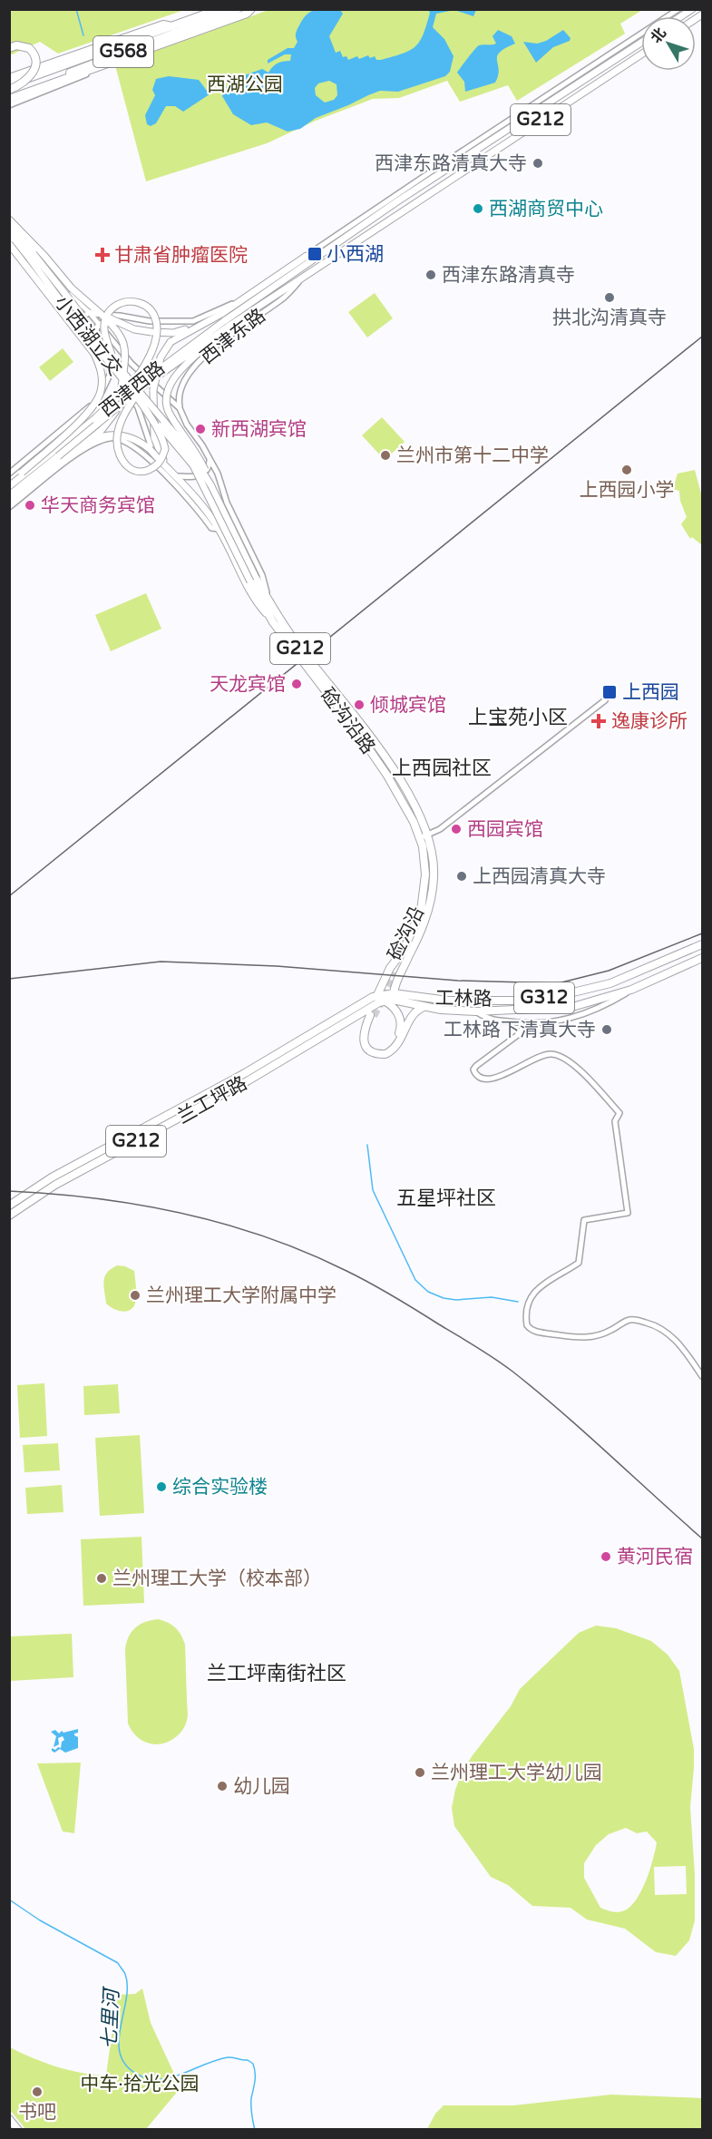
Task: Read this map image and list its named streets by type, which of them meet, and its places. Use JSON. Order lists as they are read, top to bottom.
{
  "streets": {
    "highway": [
      "G568",
      "G212",
      "硷沟沿路",
      "硷沟沿",
      "G312",
      "工林路",
      "兰工坪路"
    ],
    "main road": ["小西湖立交", "西津东路", "西津西路"]
  },
  "crossings": [
    ["G212", "小西湖立交"],
    ["G212", "硷沟沿路"],
    ["西津东路", "西津西路"],
    ["硷沟沿路", "硷沟沿"],
    ["硷沟沿", "工林路"],
    ["硷沟沿", "兰工坪路"],
    ["工林路", "兰工坪路"]
  ],
  "districts": [
    "上宝苑小区",
    "上西园社区",
    "五星坪社区",
    "兰工坪南街社区"
  ],
  "water": ["七里河"],
  "parks": ["西湖公园", "中车·拾光公园"],
  "places": {
    "other": [
      "西津东路清真大寺",
      "西湖商贸中心",
      "西津东路清真寺",
      "拱北沟清真寺",
      "新西湖宾馆",
      "兰州市第十二中学",
      "上西园小学",
      "华天商务宾馆",
      "天龙宾馆",
      "倾城宾馆",
      "西园宾馆",
      "上西园清真大寺",
      "工林路下清真大寺",
      "兰州理工大学附属中学",
      "综合实验楼",
      "黄河民宿",
      "兰州理工大学（校本部）",
      "兰州理工大学幼儿园",
      "幼儿园",
      "书吧"
    ],
    "transit": ["小西湖", "上西园"],
    "health": ["甘肃省肿瘤医院", "逸康诊所"]
  },
  "north": "top left"
}
